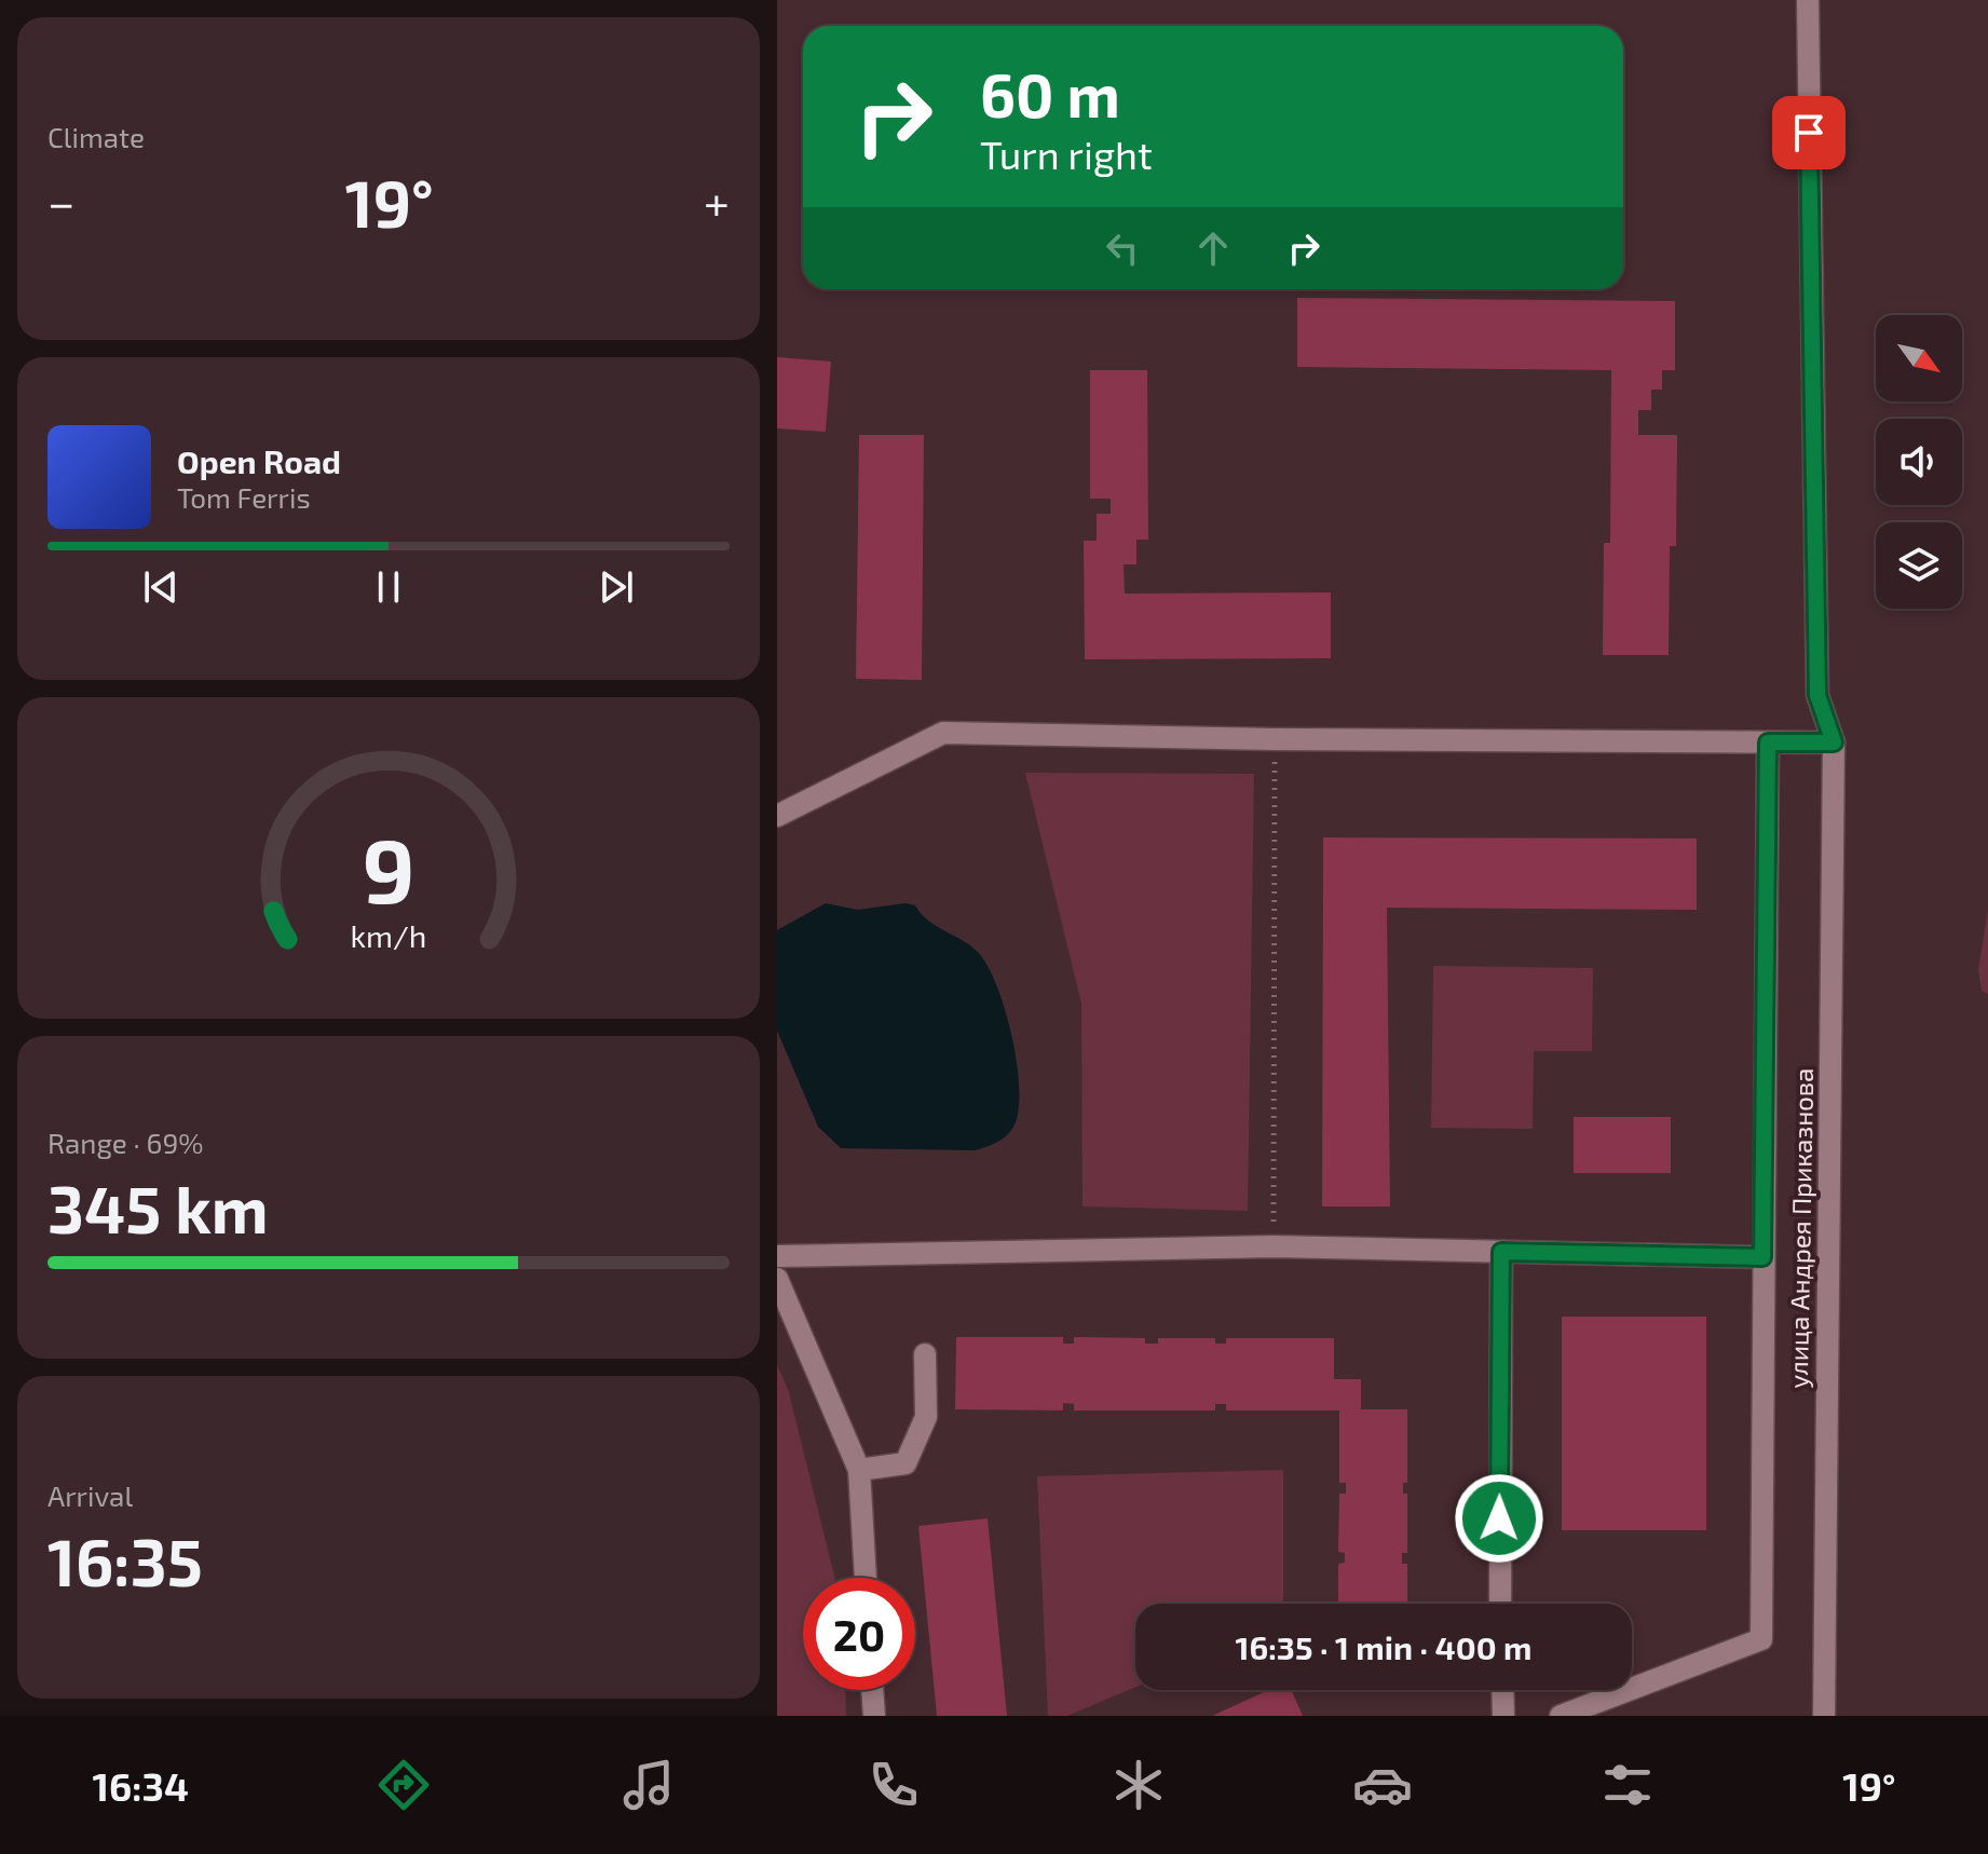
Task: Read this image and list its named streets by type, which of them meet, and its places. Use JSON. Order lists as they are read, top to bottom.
{
  "streets": {
    "street": ["улица Андрея Приказнова"]
  },
  "north": "bottom right",
  "page": {
    "tile": [
      "Climate",
      ["Range · 69%", "345 km"],
      ["Arrival", "16:35"]
    ],
    "turn": ["60 m", "Turn right"],
    "heat": ["−", "19°", "+"],
    "song": ["Open Road", "Tom Ferris"],
    "limit": "20",
    "trip": "16:35 · 1 min · 400 m",
    "tabs": ["16:34", "19°"],
    "gauge": ["9", "km/h"]
  }
}
